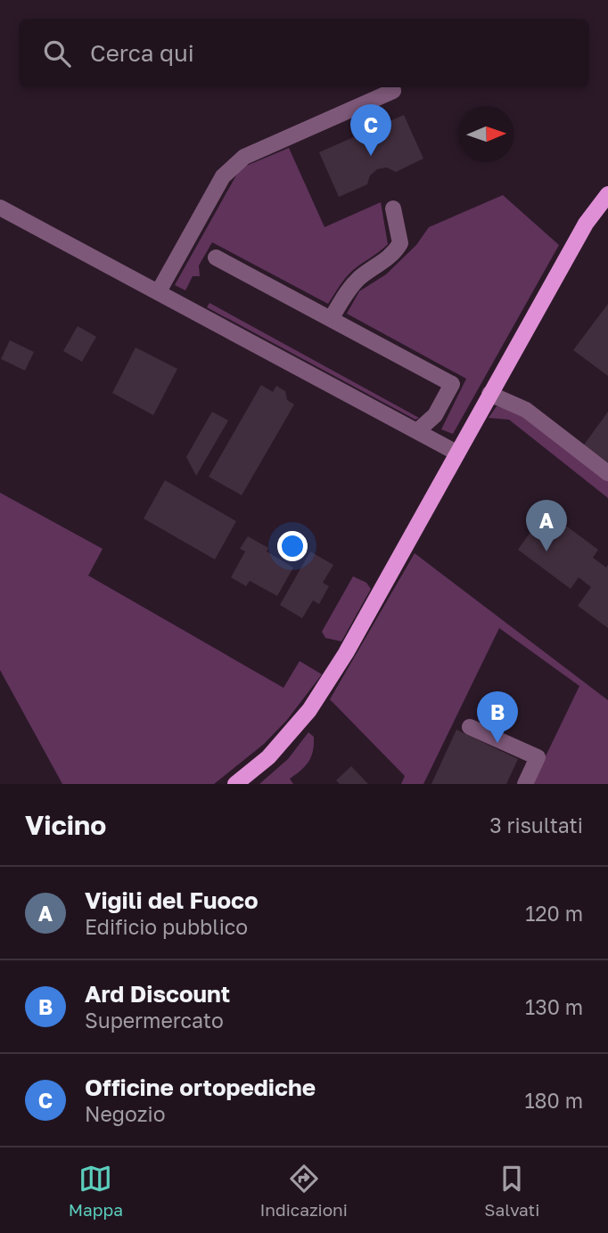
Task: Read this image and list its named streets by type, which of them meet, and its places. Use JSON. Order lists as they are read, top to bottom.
{
  "north": "right",
  "page": {
    "search": "Cerca qui",
    "pins": ["C", "A", "B"],
    "heading": ["Vicino", "3 risultati"],
    "list": [
      {
        "mark": "A",
        "name": "Vigili del Fuoco",
        "note": "Edificio pubblico",
        "value": "120 m"
      },
      {
        "mark": "B",
        "name": "Ard Discount",
        "note": "Supermercato",
        "value": "130 m"
      },
      {
        "mark": "C",
        "name": "Officine ortopediche",
        "note": "Negozio",
        "value": "180 m"
      }
    ],
    "nav": ["Mappa", "Indicazioni", "Salvati"]
  }
}
